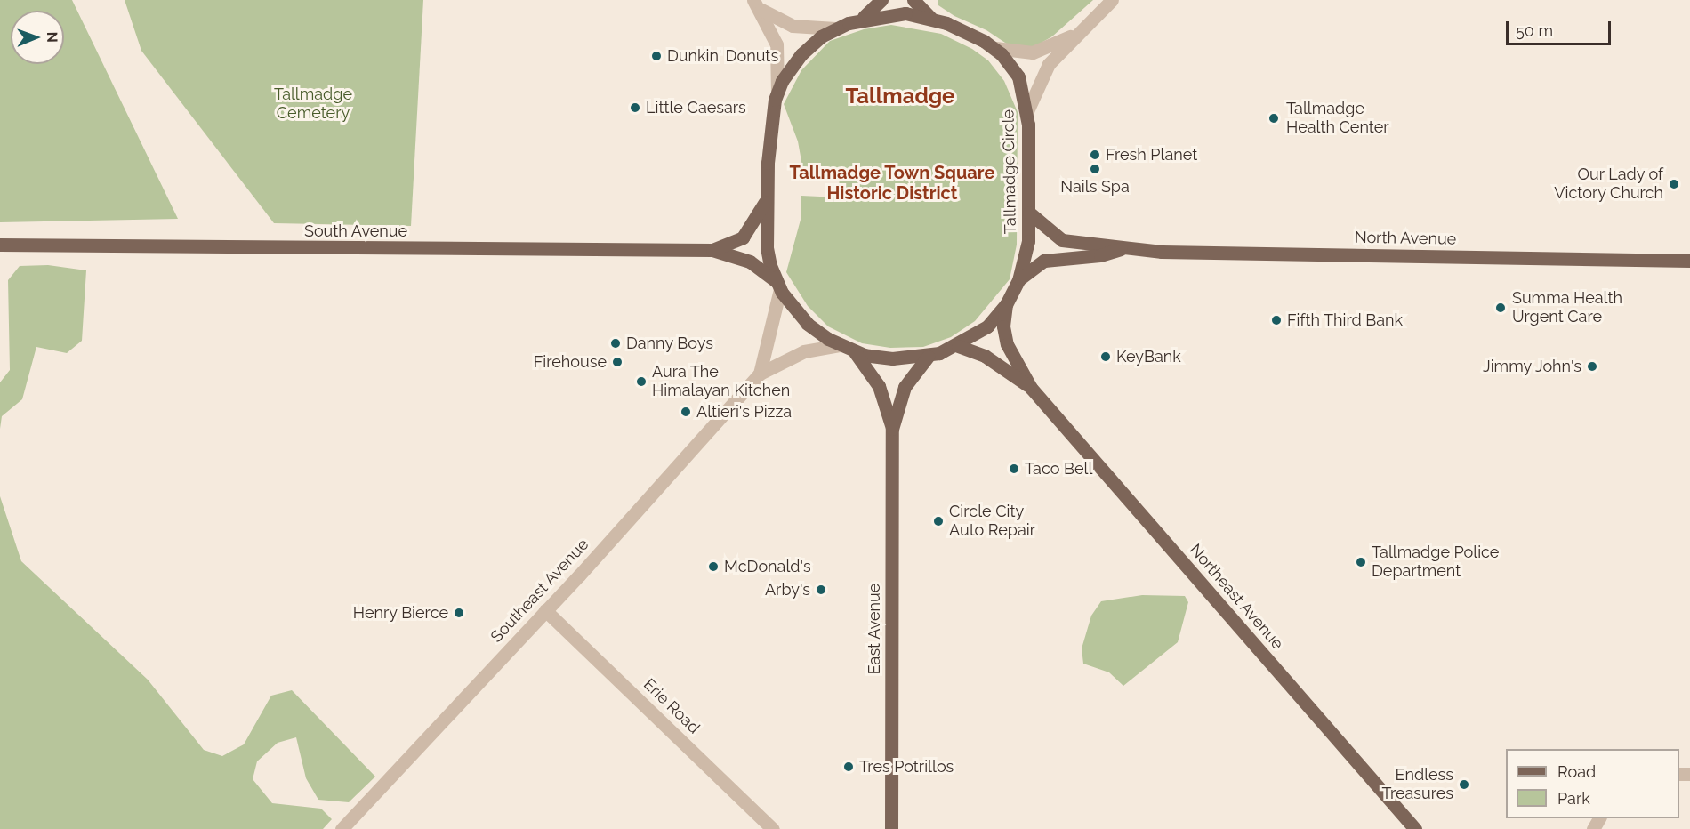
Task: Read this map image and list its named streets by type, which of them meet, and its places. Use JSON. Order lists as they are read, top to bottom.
{
  "streets": {
    "main road": [
      "Tallmadge Circle",
      "South Avenue",
      "North Avenue",
      "Northeast Avenue",
      "East Avenue"
    ],
    "street": ["Southeast Avenue", "Erie Road"]
  },
  "crossings": [
    ["Tallmadge Circle", "South Avenue"],
    ["Tallmadge Circle", "North Avenue"],
    ["Tallmadge Circle", "Southeast Avenue"],
    ["Tallmadge Circle", "Northeast Avenue"],
    ["Tallmadge Circle", "East Avenue"],
    ["South Avenue", "Southeast Avenue"],
    ["Southeast Avenue", "Erie Road"]
  ],
  "districts": ["Tallmadge", "Tallmadge Town Square Historic District"],
  "parks": ["Tallmadge Cemetery"],
  "places": [
    "Dunkin' Donuts",
    "Little Caesars",
    "Tallmadge Health Center",
    "Fresh Planet",
    "Nails Spa",
    "Our Lady of Victory Church",
    "Summa Health Urgent Care",
    "Fifth Third Bank",
    "Danny Boys",
    "KeyBank",
    "Firehouse",
    "Jimmy John's",
    "Aura The Himalayan Kitchen",
    "Altieri's Pizza",
    "Taco Bell",
    "Circle City Auto Repair",
    "Tallmadge Police Department",
    "McDonald's",
    "Arby's",
    "Henry Bierce",
    "Tres Potrillos",
    "Endless Treasures"
  ],
  "legend": ["Road", "Park"],
  "scale_bar": "50 m",
  "north": "right"
}
